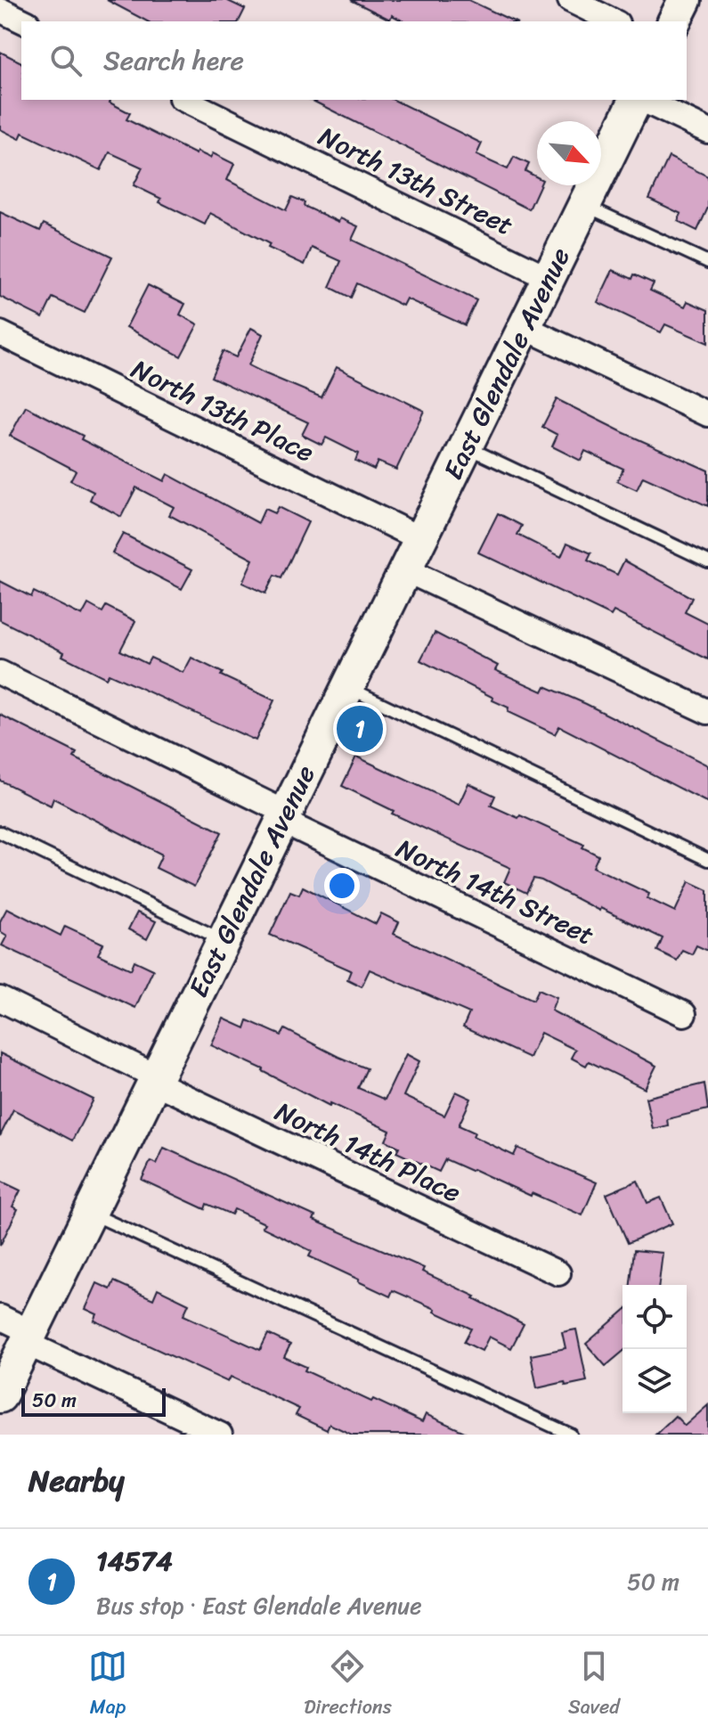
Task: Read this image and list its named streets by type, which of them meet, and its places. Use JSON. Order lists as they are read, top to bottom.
{
  "streets": {
    "main road": ["East Glendale Avenue"],
    "street": [
      "North 13th Street",
      "North 13th Place",
      "North 14th Street",
      "North 14th Place"
    ]
  },
  "crossings": [
    ["North 13th Street", "East Glendale Avenue"],
    ["East Glendale Avenue", "North 13th Place"],
    ["East Glendale Avenue", "North 14th Street"],
    ["East Glendale Avenue", "North 14th Place"]
  ],
  "scale_bar": "50 m",
  "north": "bottom right",
  "page": {
    "search": "Search here",
    "pins": "1",
    "scale": "50 m",
    "heading": "Nearby",
    "list": [
      {
        "mark": "1",
        "name": "14574",
        "note": "Bus stop · East Glendale Avenue",
        "value": "50 m"
      }
    ],
    "nav": ["Map", "Directions", "Saved"]
  }
}
